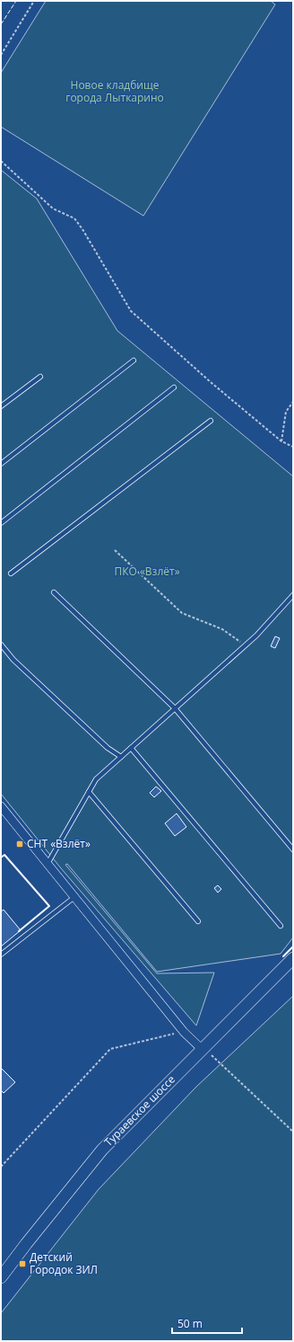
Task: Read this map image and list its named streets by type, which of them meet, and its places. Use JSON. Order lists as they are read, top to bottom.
{
  "streets": {
    "main road": ["Тураевское шоссе"]
  },
  "parks": ["Новое кладбище города Лыткарино", "ПКО «Взлёт»"],
  "places": {
    "transit": ["СНТ «Взлёт»", "Детский Городок ЗИЛ"]
  },
  "scale_bar": "50 m"
}
